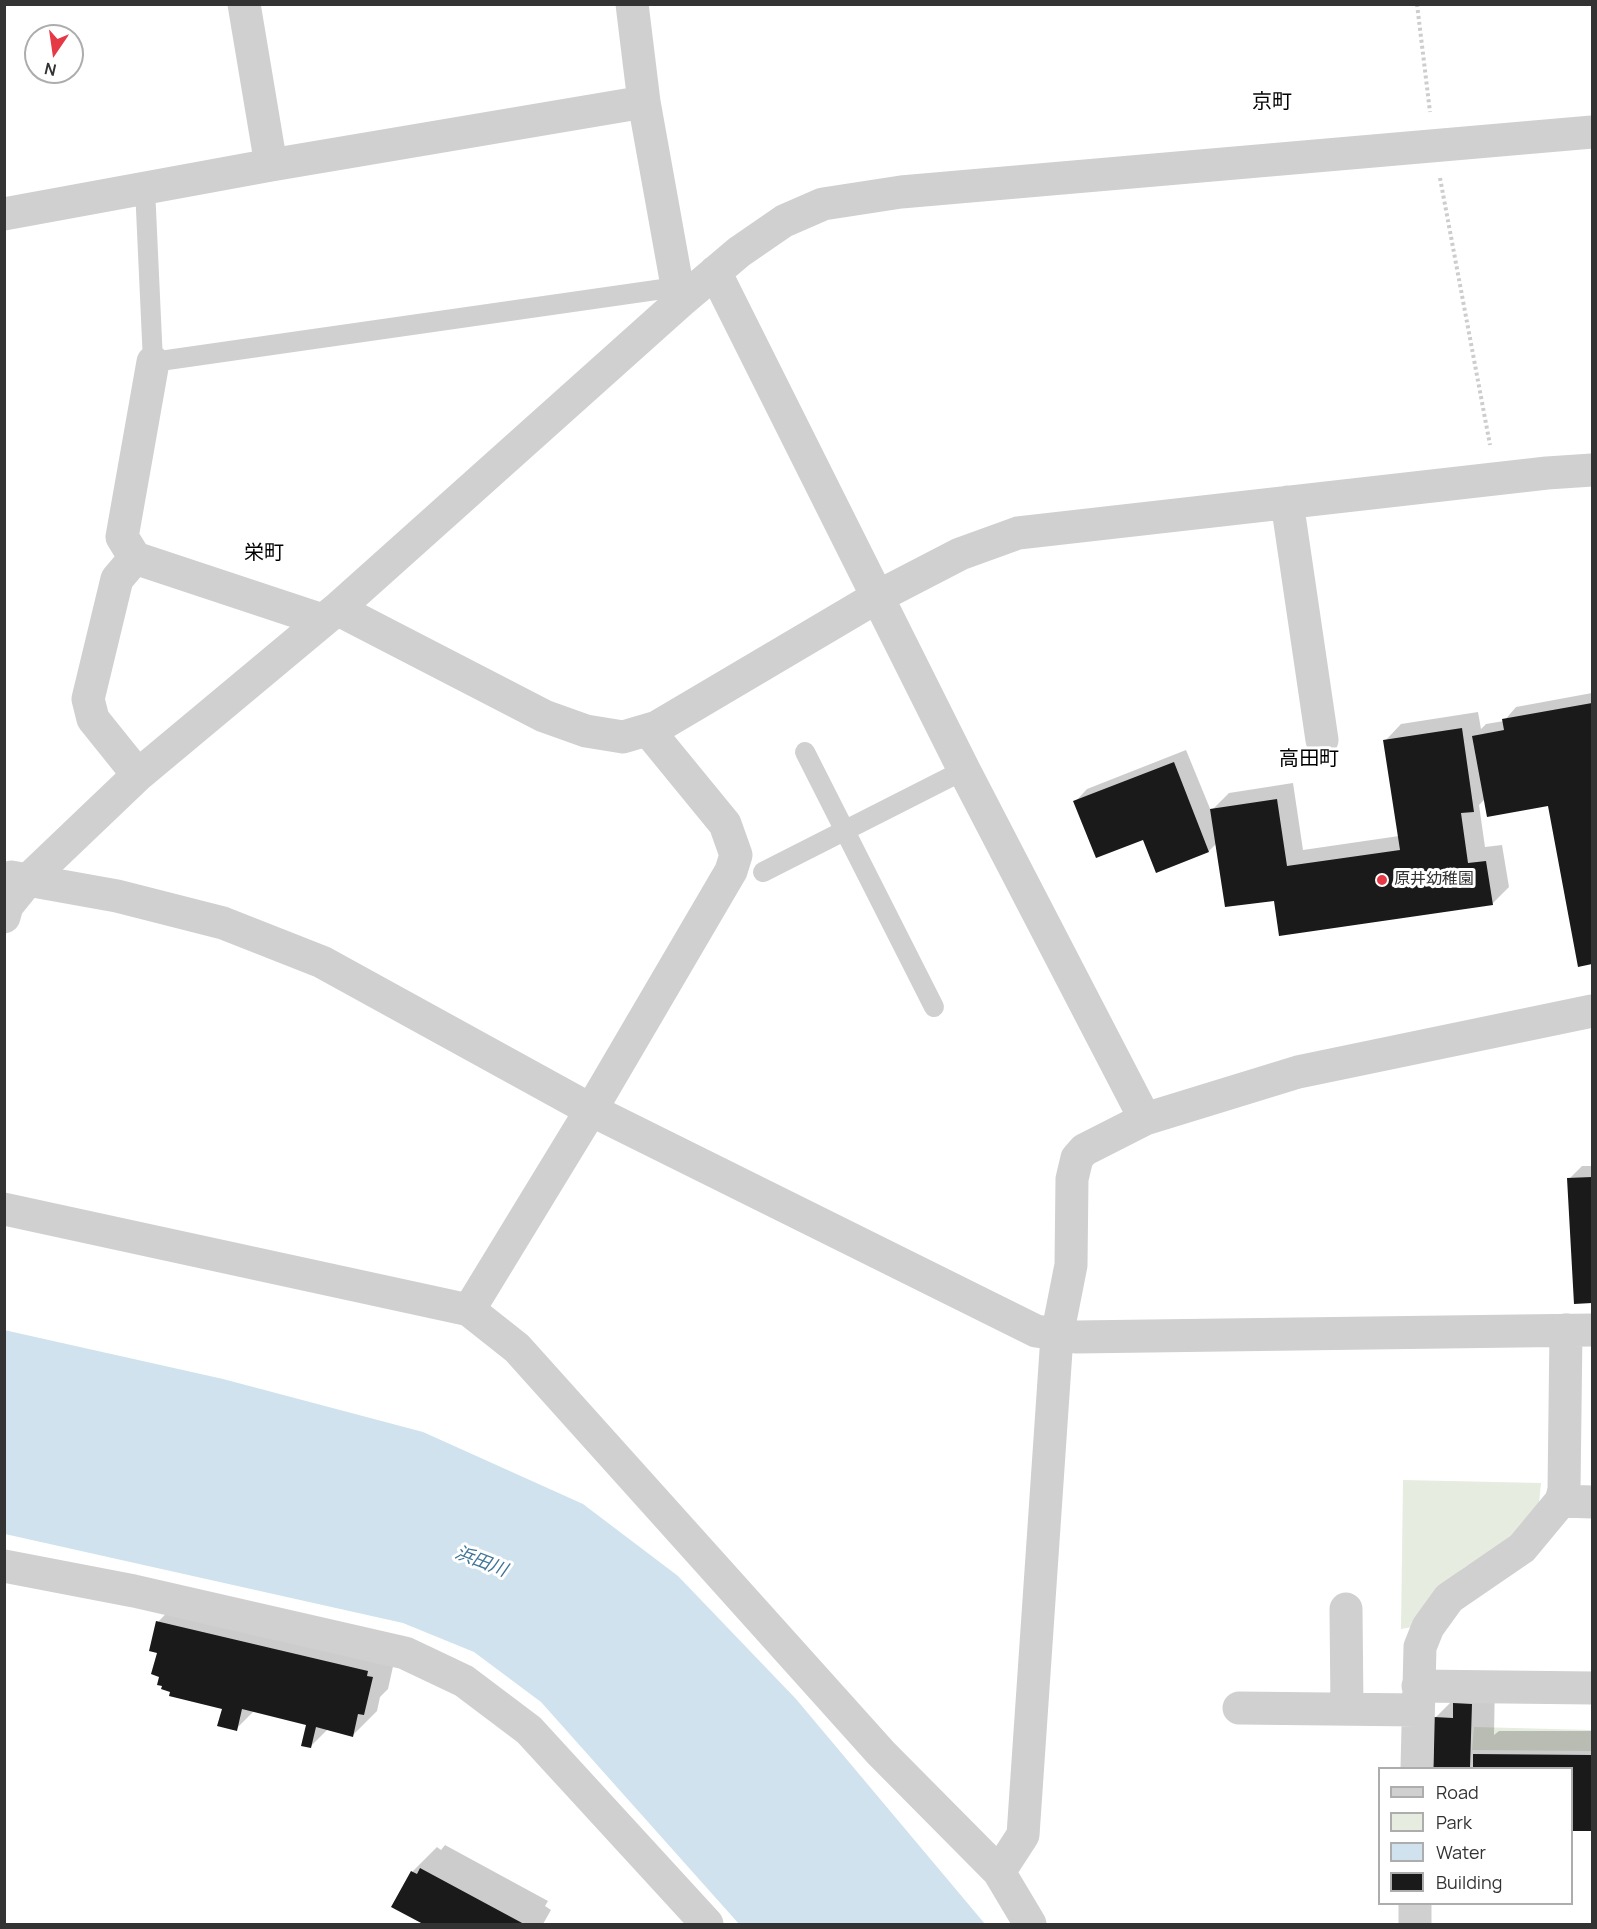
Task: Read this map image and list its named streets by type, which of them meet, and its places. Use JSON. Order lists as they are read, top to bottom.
{
  "districts": ["京町", "栄町", "高田町"],
  "water": ["浜田川"],
  "places": ["原井幼稚園"],
  "legend": [
    "Road",
    "Park",
    "Water",
    "Building"
  ],
  "north": "bottom"
}
